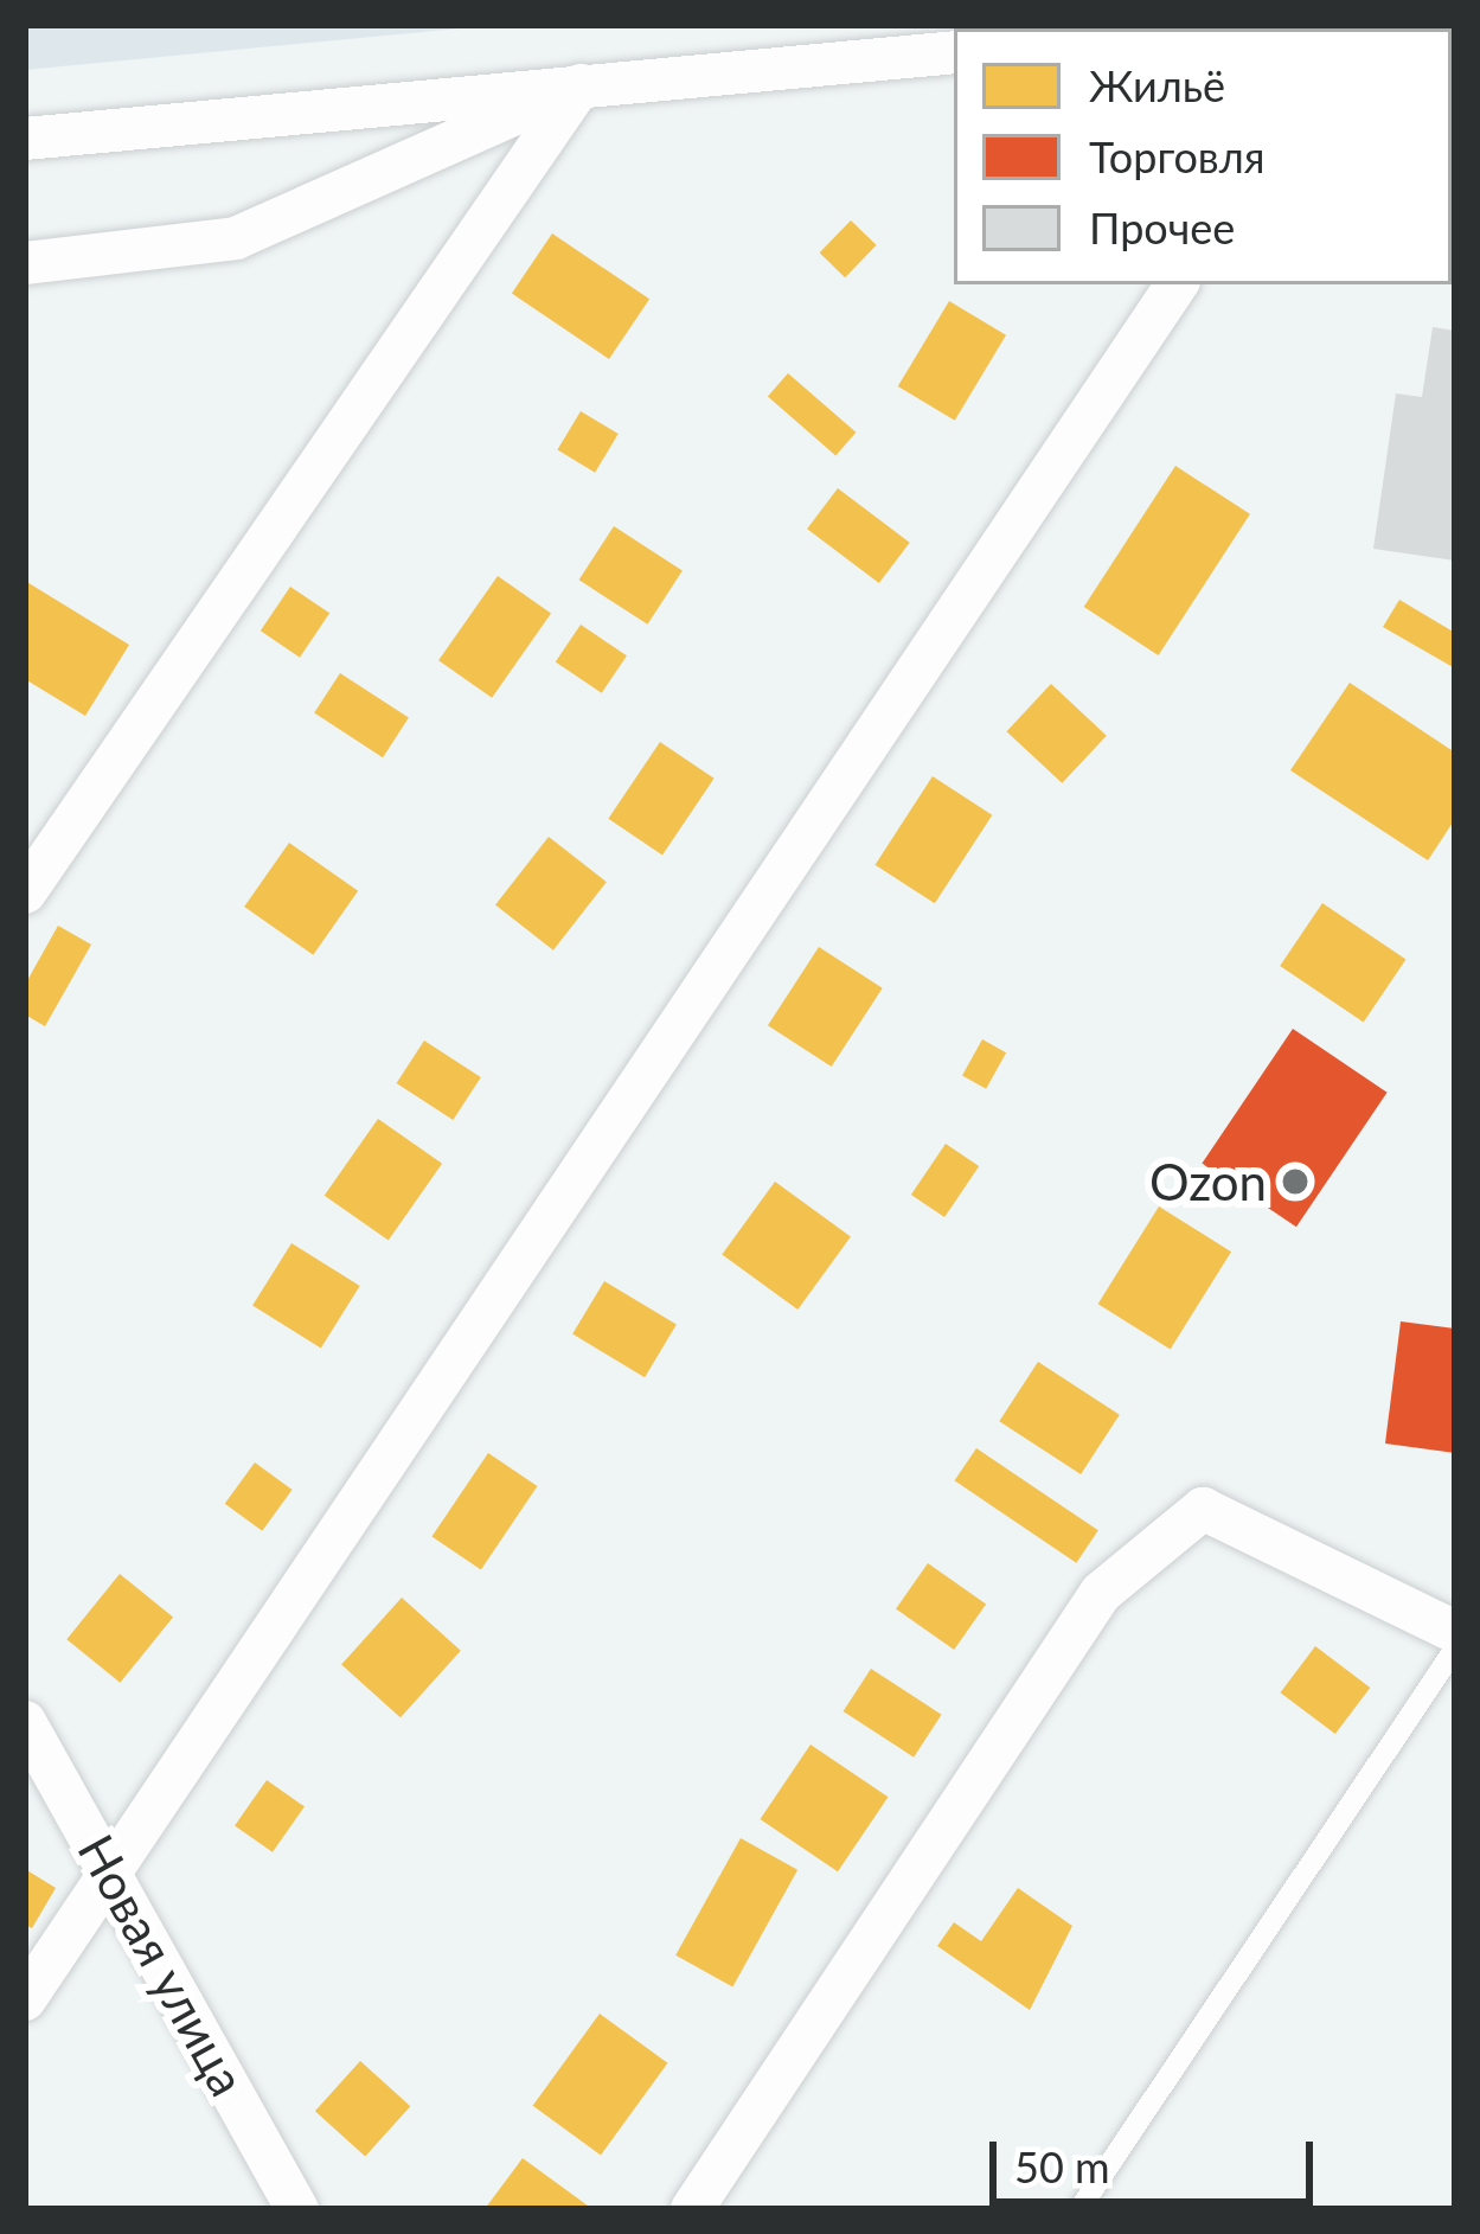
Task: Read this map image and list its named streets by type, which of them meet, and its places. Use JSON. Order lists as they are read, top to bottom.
{
  "streets": {
    "street": ["Новая улица"]
  },
  "places": ["Ozon"],
  "legend": ["Жильё", "Торговля", "Прочее"],
  "scale_bar": "50 m"
}
